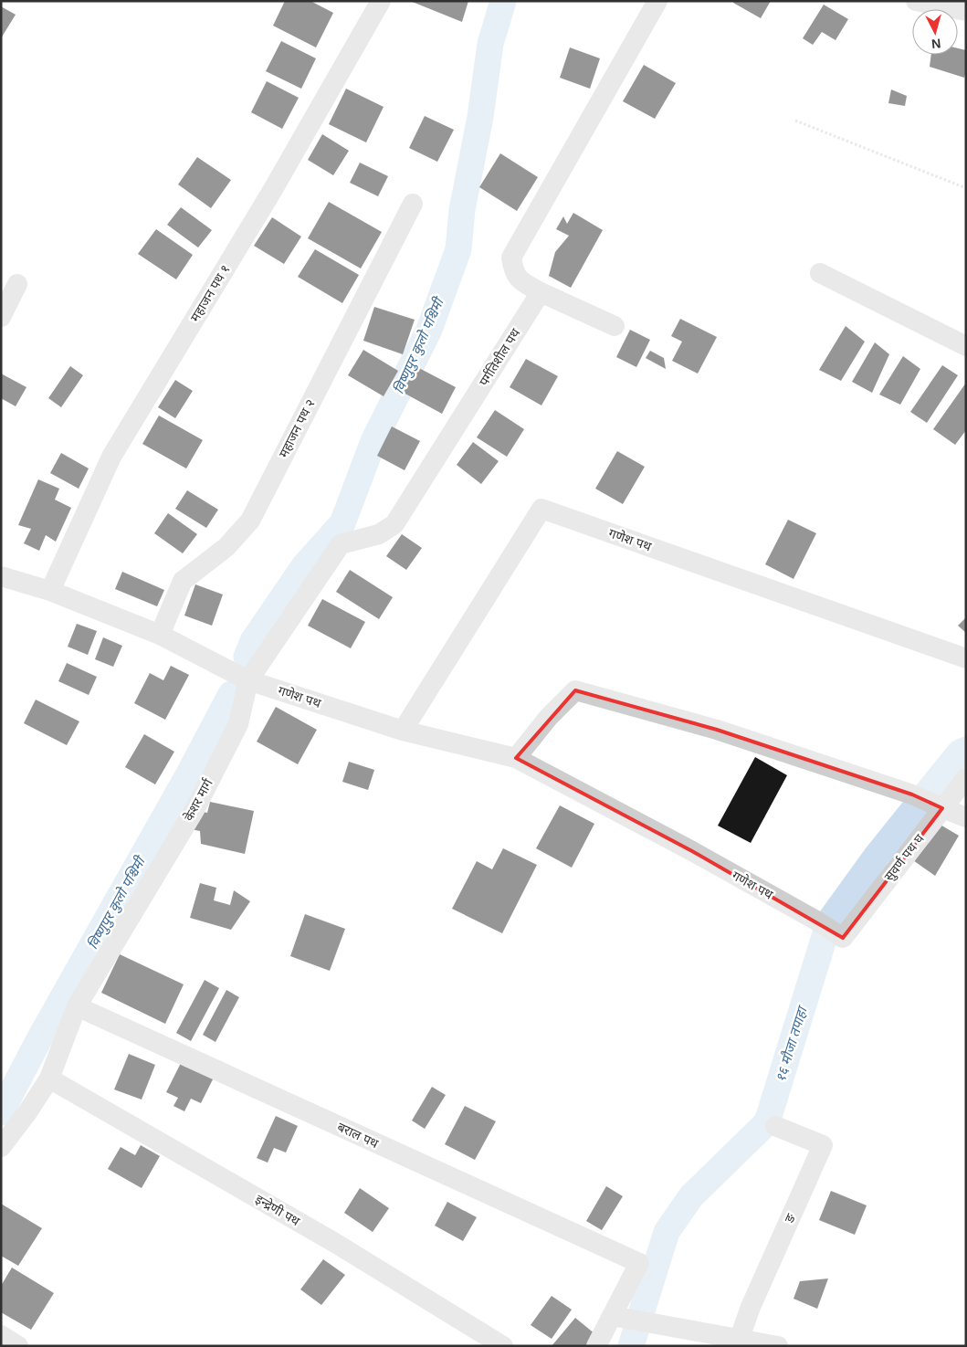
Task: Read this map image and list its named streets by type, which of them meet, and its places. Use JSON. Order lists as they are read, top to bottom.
{
  "streets": {
    "street": [
      "महाजन पथ १",
      "पर्गतिशील पथ",
      "महाजन पथ २",
      "गणेश पथ",
      "केशर मार्ग",
      "सुवर्ण पथ घ",
      "बराल पथ",
      "इन्द्रेणी पथ",
      "ङ"
    ]
  },
  "crossings": [
    ["पर्गतिशील पथ", "गणेश पथ"],
    ["पर्गतिशील पथ", "केशर मार्ग"],
    ["गणेश पथ", "केशर मार्ग"],
    ["गणेश पथ", "सुवर्ण पथ घ"],
    ["केशर मार्ग", "बराल पथ"],
    ["केशर मार्ग", "इन्द्रेणी पथ"]
  ],
  "water": ["विष्णुपुर कुलो पश्चिमी", "१६ मौजा तपाहा"],
  "north": "bottom"
}
